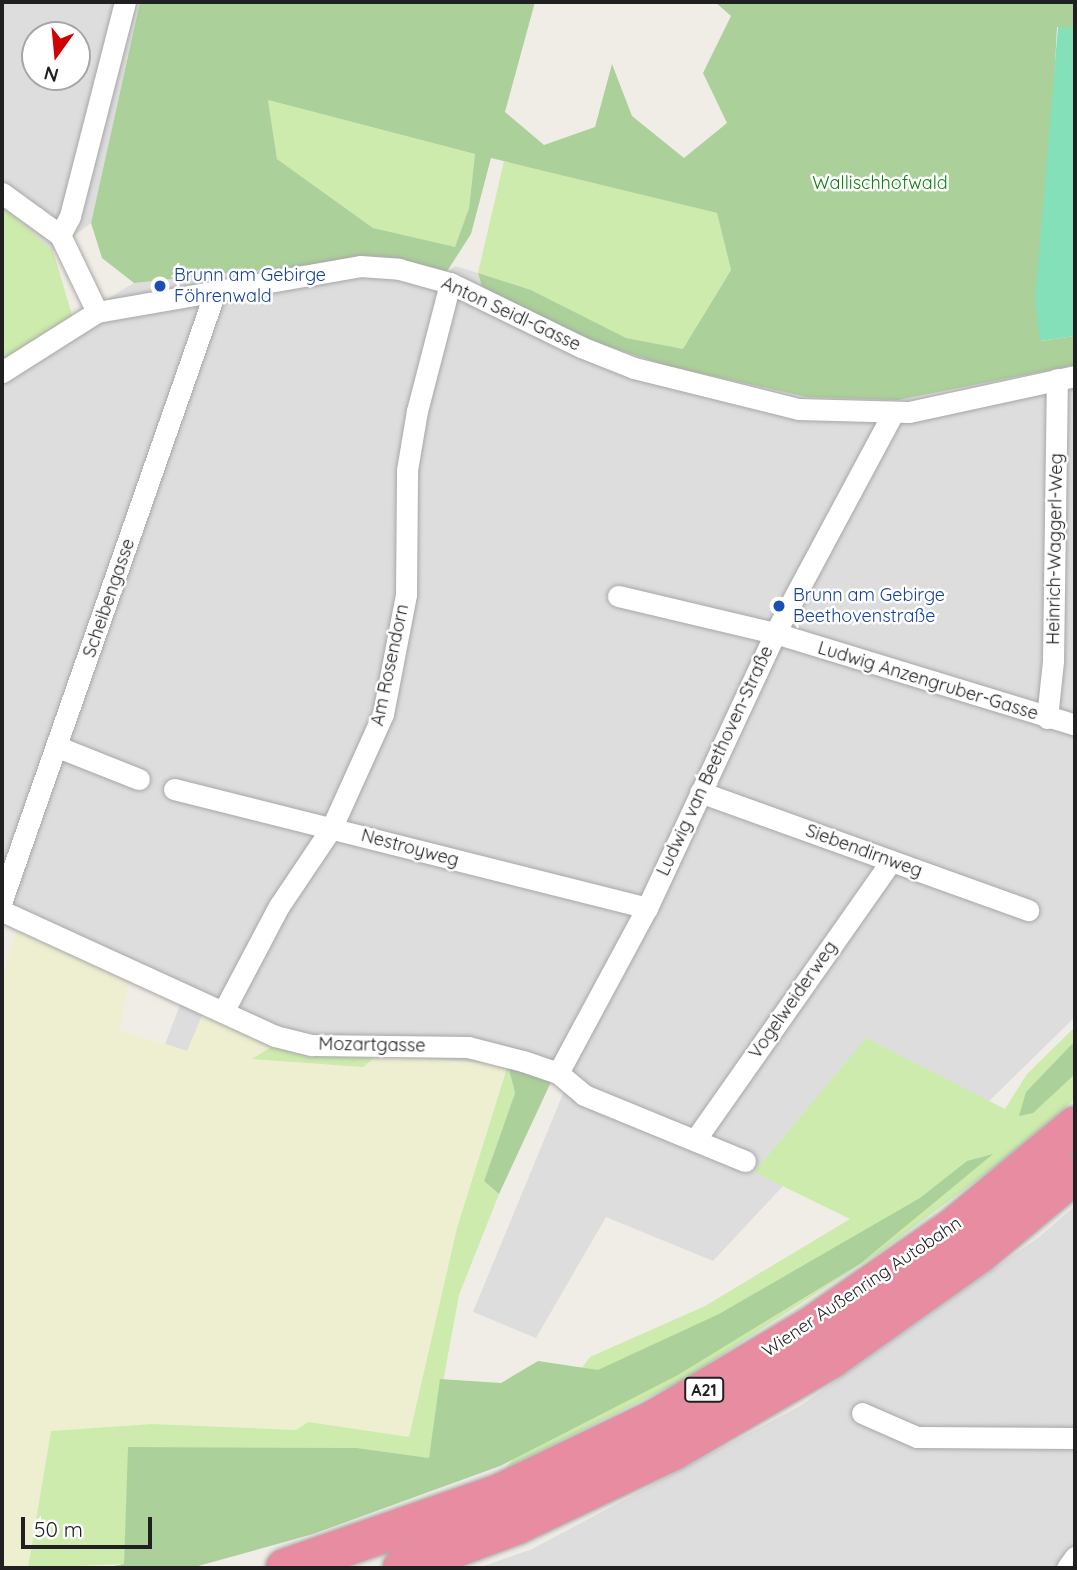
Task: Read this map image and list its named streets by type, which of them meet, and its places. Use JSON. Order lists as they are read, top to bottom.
{
  "streets": {
    "highway": ["Wiener Außenring Autobahn", "A21"],
    "street": [
      "Anton Seidl-Gasse",
      "Heinrich-Waggerl-Weg",
      "Scheibengasse",
      "Am Rosendorn",
      "Ludwig Anzengruber-Gasse",
      "Ludwig van Beethoven-Straße",
      "Nestroyweg",
      "Siebendirnweg",
      "Vogelweiderweg",
      "Mozartgasse"
    ]
  },
  "crossings": [
    ["Anton Seidl-Gasse", "Heinrich-Waggerl-Weg"],
    ["Anton Seidl-Gasse", "Scheibengasse"],
    ["Anton Seidl-Gasse", "Am Rosendorn"],
    ["Anton Seidl-Gasse", "Ludwig van Beethoven-Straße"],
    ["Heinrich-Waggerl-Weg", "Ludwig Anzengruber-Gasse"],
    ["Am Rosendorn", "Nestroyweg"],
    ["Am Rosendorn", "Mozartgasse"],
    ["Ludwig Anzengruber-Gasse", "Ludwig van Beethoven-Straße"],
    ["Ludwig van Beethoven-Straße", "Nestroyweg"],
    ["Ludwig van Beethoven-Straße", "Siebendirnweg"],
    ["Ludwig van Beethoven-Straße", "Mozartgasse"],
    ["Siebendirnweg", "Vogelweiderweg"],
    ["Vogelweiderweg", "Mozartgasse"]
  ],
  "parks": ["Wallischhofwald"],
  "places": ["Brunn am Gebirge Föhrenwald", "Brunn am Gebirge Beethovenstraße"],
  "scale_bar": "50 m",
  "north": "bottom"
}
